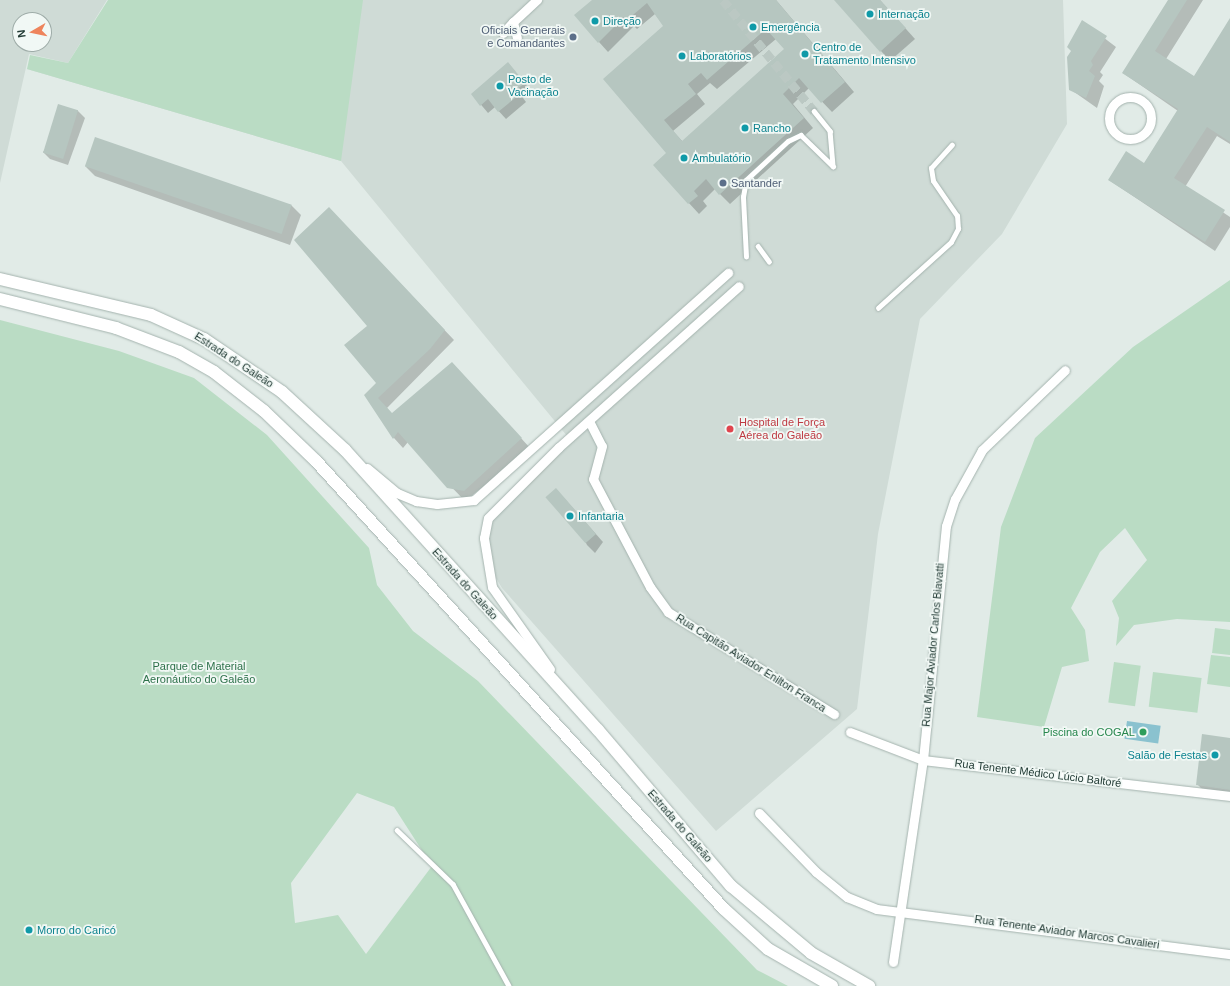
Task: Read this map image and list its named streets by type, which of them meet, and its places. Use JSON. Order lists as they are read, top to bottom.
{
  "streets": {
    "main road": ["Estrada do Galeão"],
    "street": [
      "Rua Major Aviador Carlos Biavatti",
      "Rua Capitão Aviador Enilton Franca",
      "Rua Tenente Médico Lúcio Baltoré",
      "Rua Tenente Aviador Marcos Cavalieri"
    ]
  },
  "crossings": [
    ["Rua Major Aviador Carlos Biavatti", "Rua Tenente Médico Lúcio Baltoré"],
    ["Rua Major Aviador Carlos Biavatti", "Rua Tenente Aviador Marcos Cavalieri"]
  ],
  "parks": ["Parque de Material Aeronáutico do Galeão"],
  "places": [
    "Internação",
    "Direção",
    "Emergência",
    "Oficiais Generais e Comandantes",
    "Centro de Tratamento Intensivo",
    "Laboratórios",
    "Posto de Vacinação",
    "Rancho",
    "Ambulatório",
    "Santander",
    "Hospital de Força Aérea do Galeão",
    "Infantaria",
    "Piscina do COGAL",
    "Salão de Festas",
    "Morro do Caricó"
  ],
  "north": "left"
}
